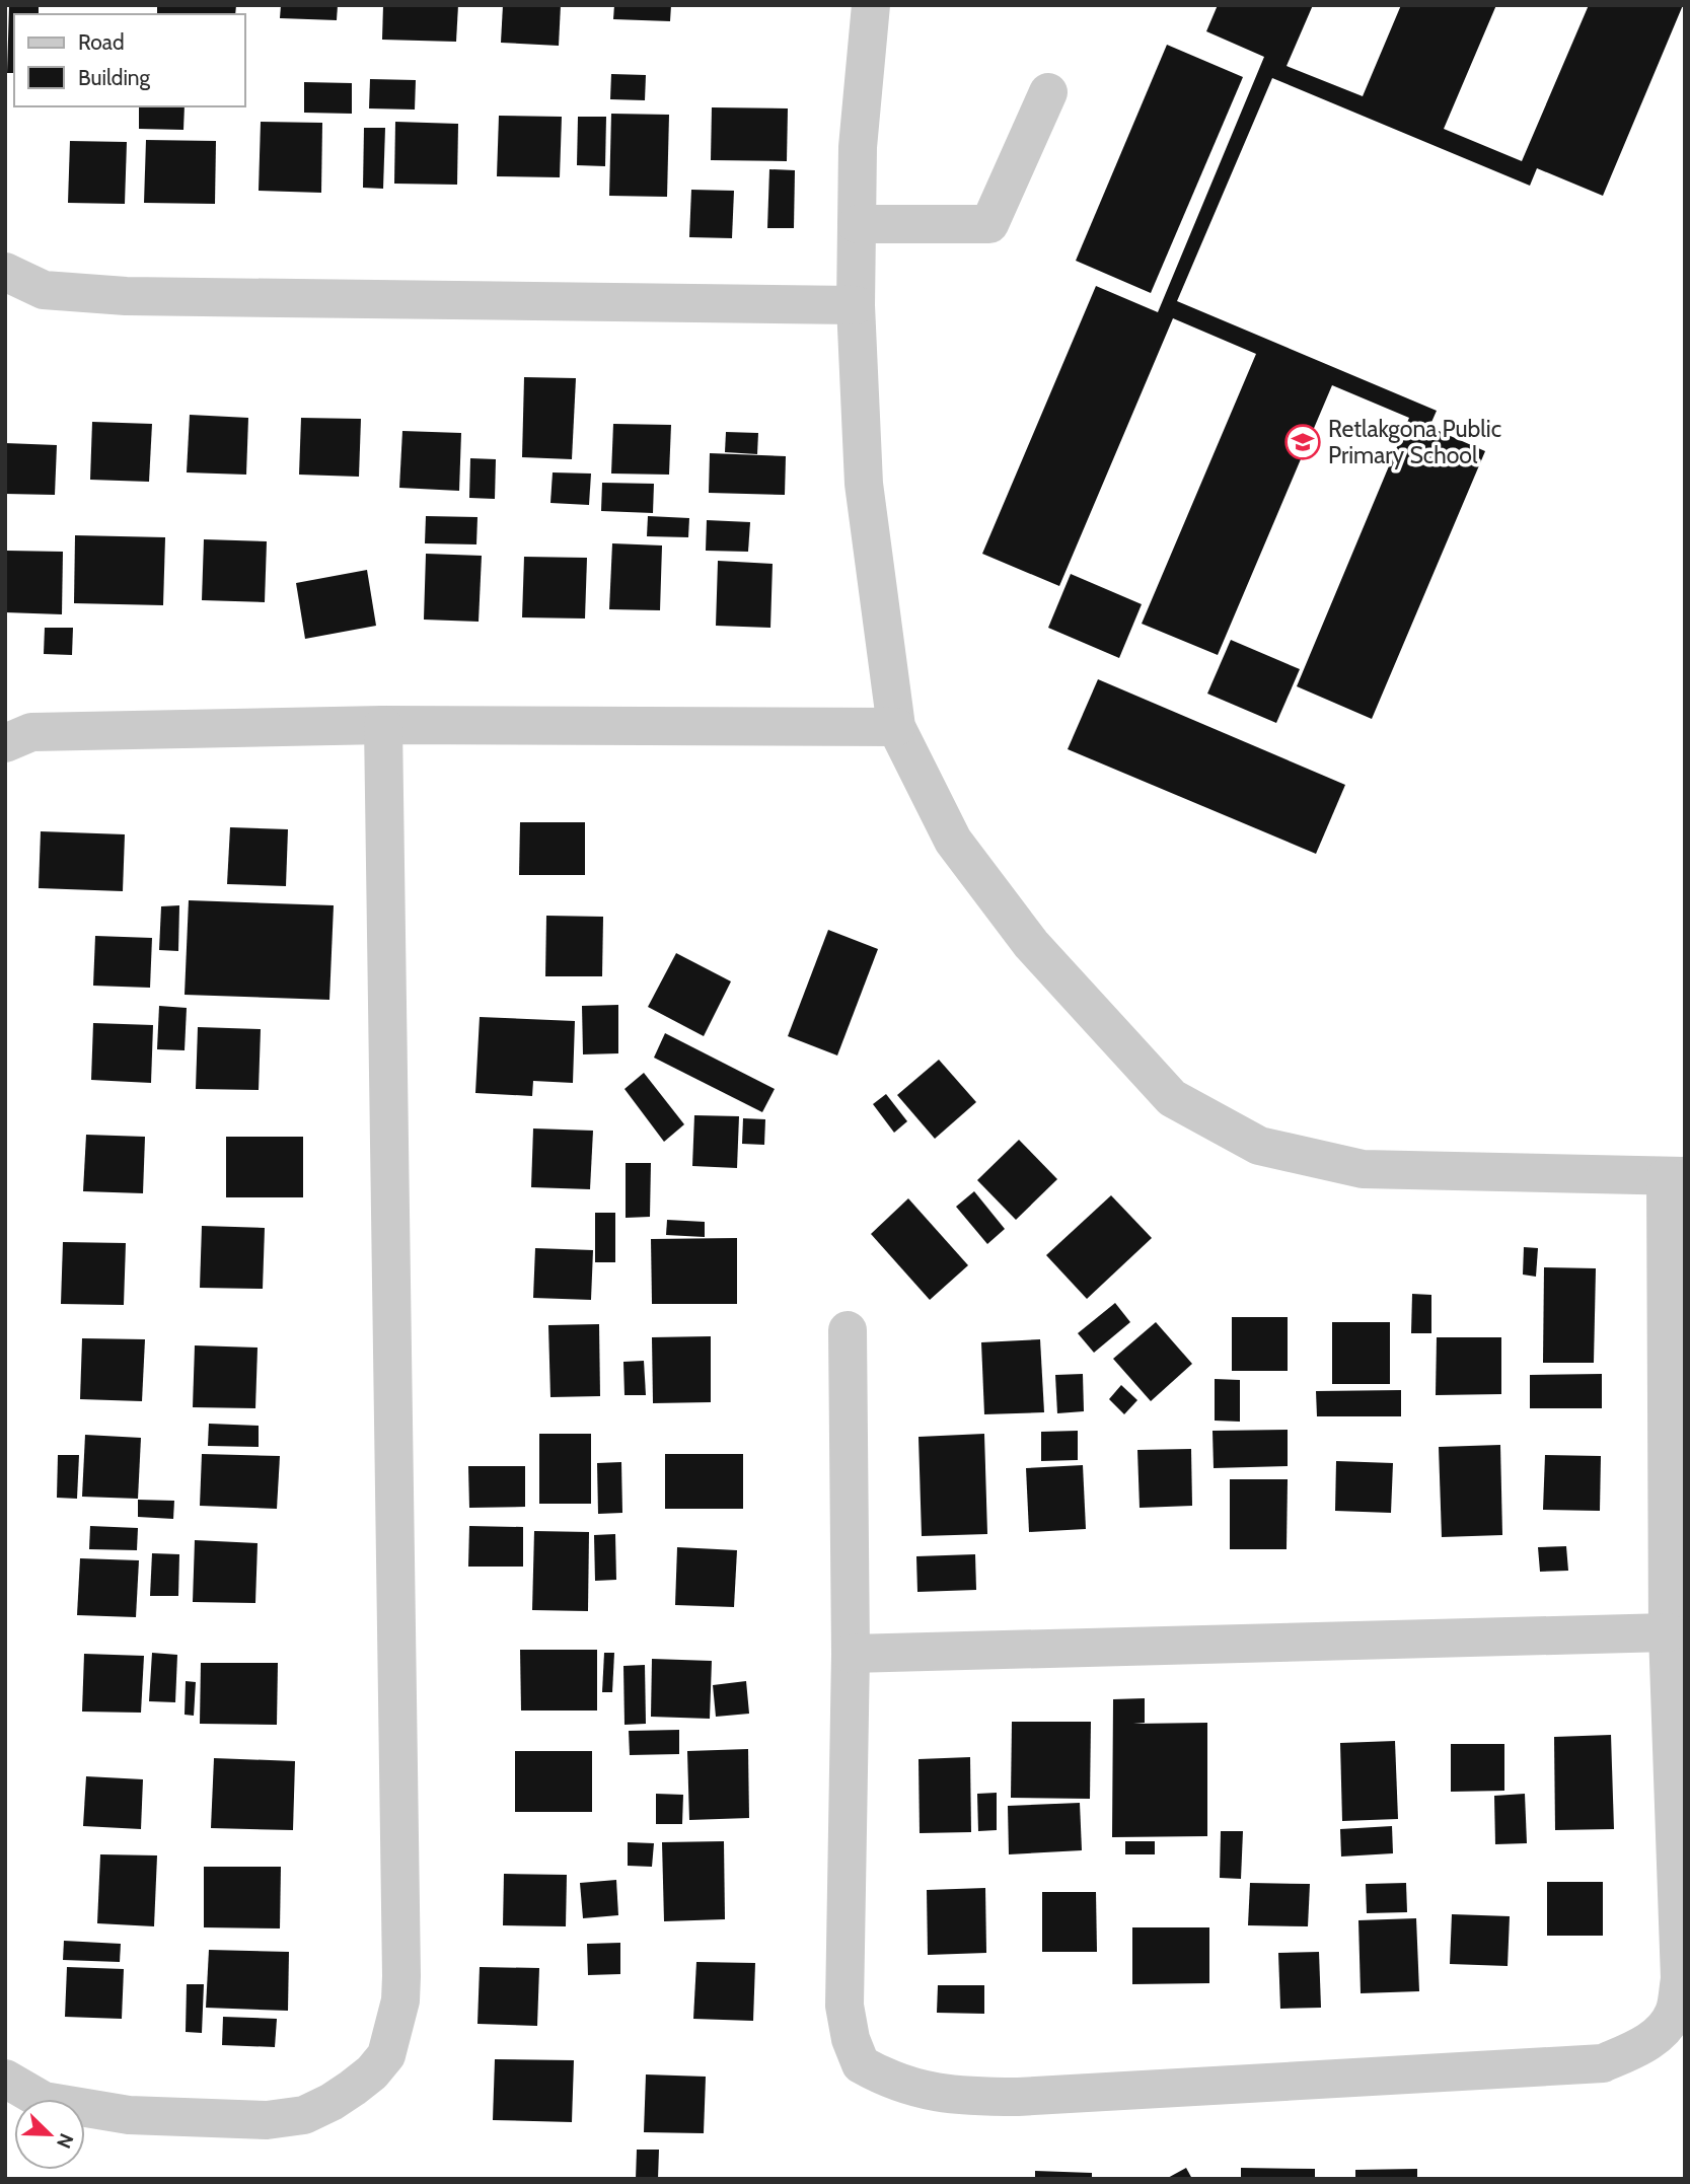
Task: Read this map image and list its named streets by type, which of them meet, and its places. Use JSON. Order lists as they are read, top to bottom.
{
  "places": {
    "school or university": ["Retlakgona Public Primary School"]
  },
  "legend": ["Road", "Building"],
  "north": "bottom right"
}
